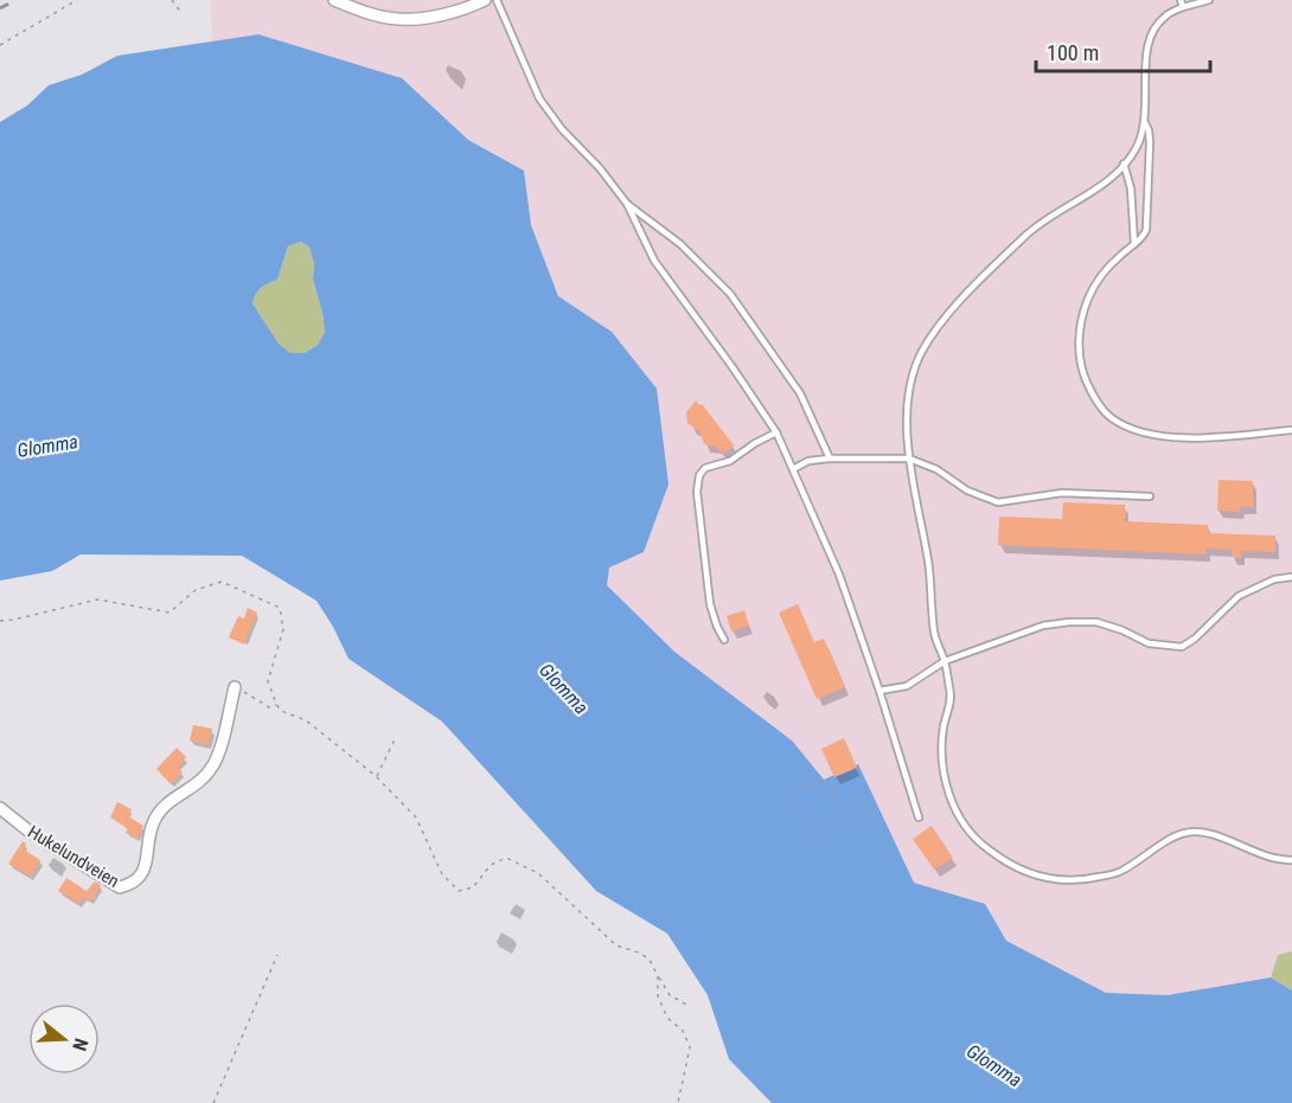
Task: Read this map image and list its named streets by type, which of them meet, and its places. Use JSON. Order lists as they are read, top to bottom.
{
  "streets": {
    "street": ["Hukelundveien"]
  },
  "water": ["Glomma"],
  "scale_bar": "100 m",
  "north": "right"
}
